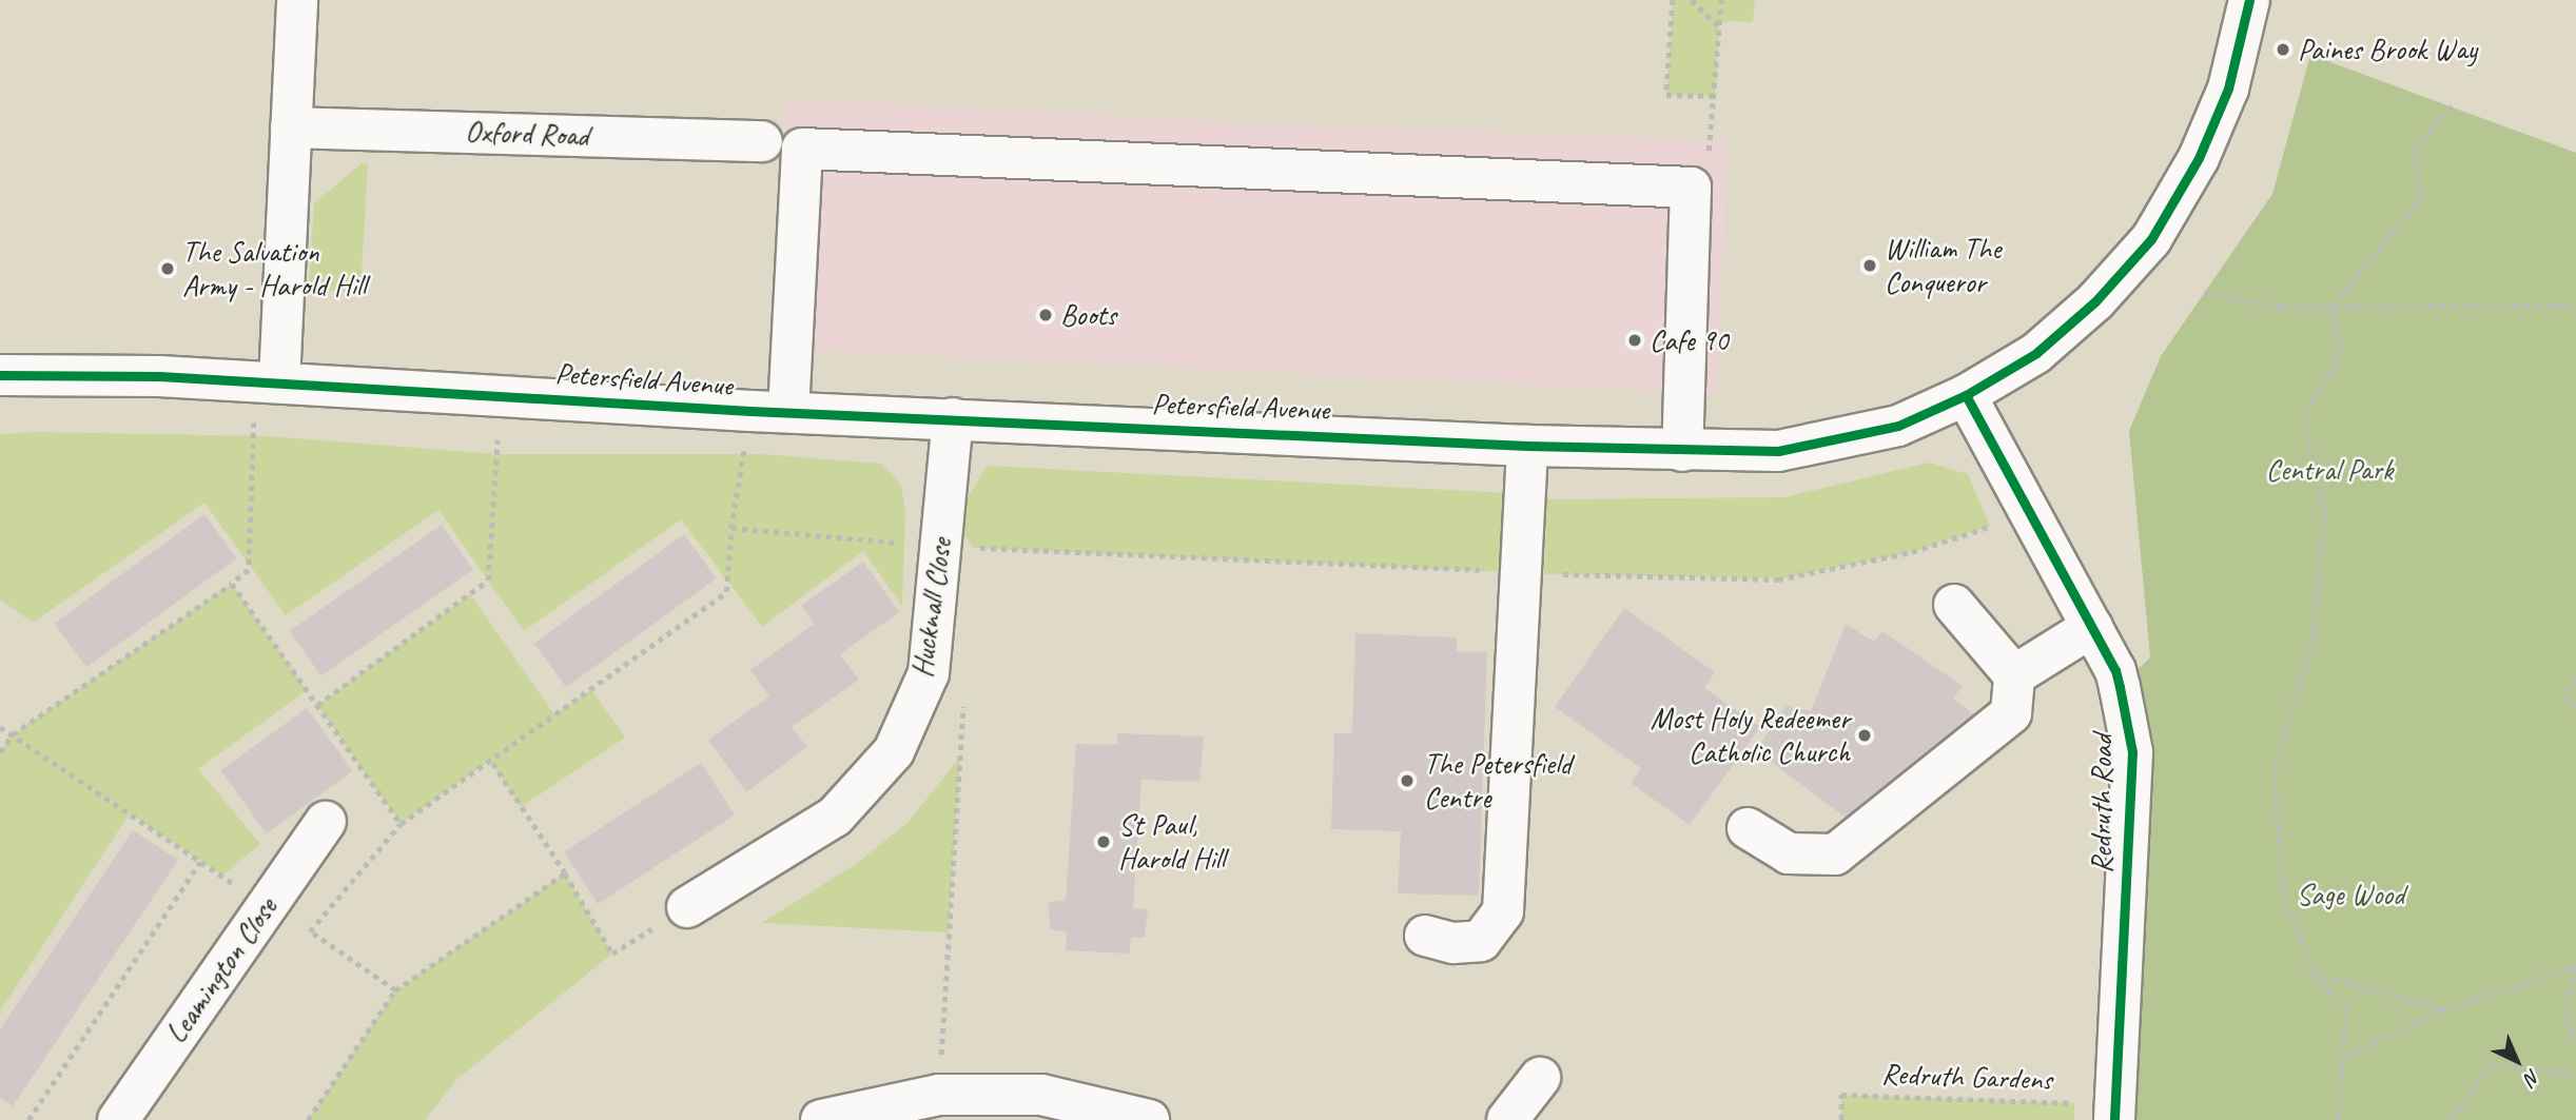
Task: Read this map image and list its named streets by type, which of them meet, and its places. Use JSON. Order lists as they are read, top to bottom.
{
  "streets": {
    "street": [
      "Oxford Road",
      "Petersfield Avenue",
      "Hucknall Close",
      "Redruth Road",
      "Leamington Close"
    ],
    "path": ["Redruth Gardens"]
  },
  "crossings": [
    ["Petersfield Avenue", "Hucknall Close"],
    ["Petersfield Avenue", "Redruth Road"],
    ["Redruth Road", "Redruth Gardens"]
  ],
  "parks": ["Central Park", "Sage Wood"],
  "places": [
    "Paines Brook Way",
    "William The Conqueror",
    "The Salvation Army - Harold Hill",
    "Boots",
    "Cafe 90",
    "Most Holy Redeemer Catholic Church",
    "The Petersfield Centre",
    "St Paul, Harold Hill"
  ],
  "north": "bottom right"
}
